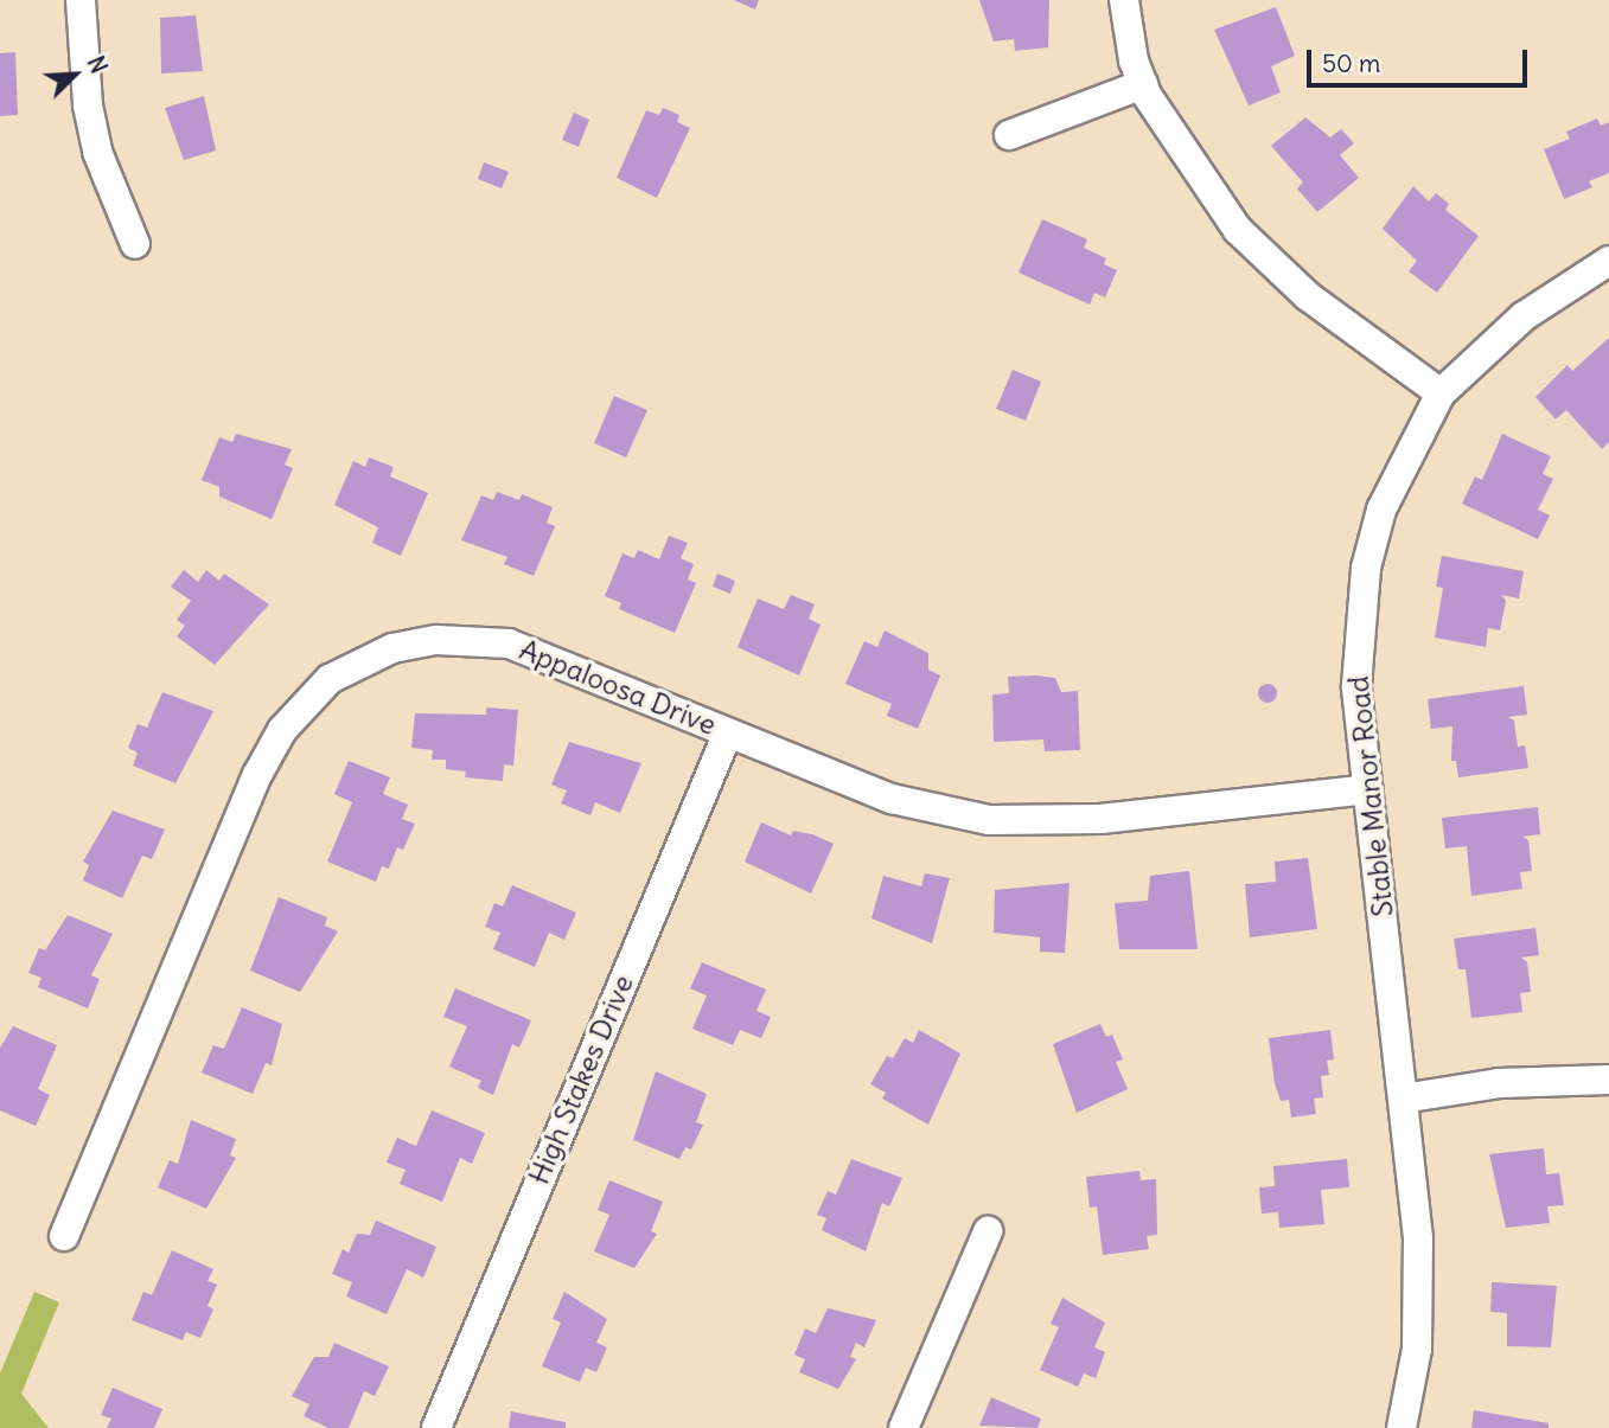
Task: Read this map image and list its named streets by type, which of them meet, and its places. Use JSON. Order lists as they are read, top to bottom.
{
  "streets": {
    "street": ["Appaloosa Drive", "Stable Manor Road", "High Stakes Drive"]
  },
  "crossings": [
    ["Appaloosa Drive", "Stable Manor Road"],
    ["Appaloosa Drive", "High Stakes Drive"]
  ],
  "scale_bar": "50 m",
  "north": "top right"
}
